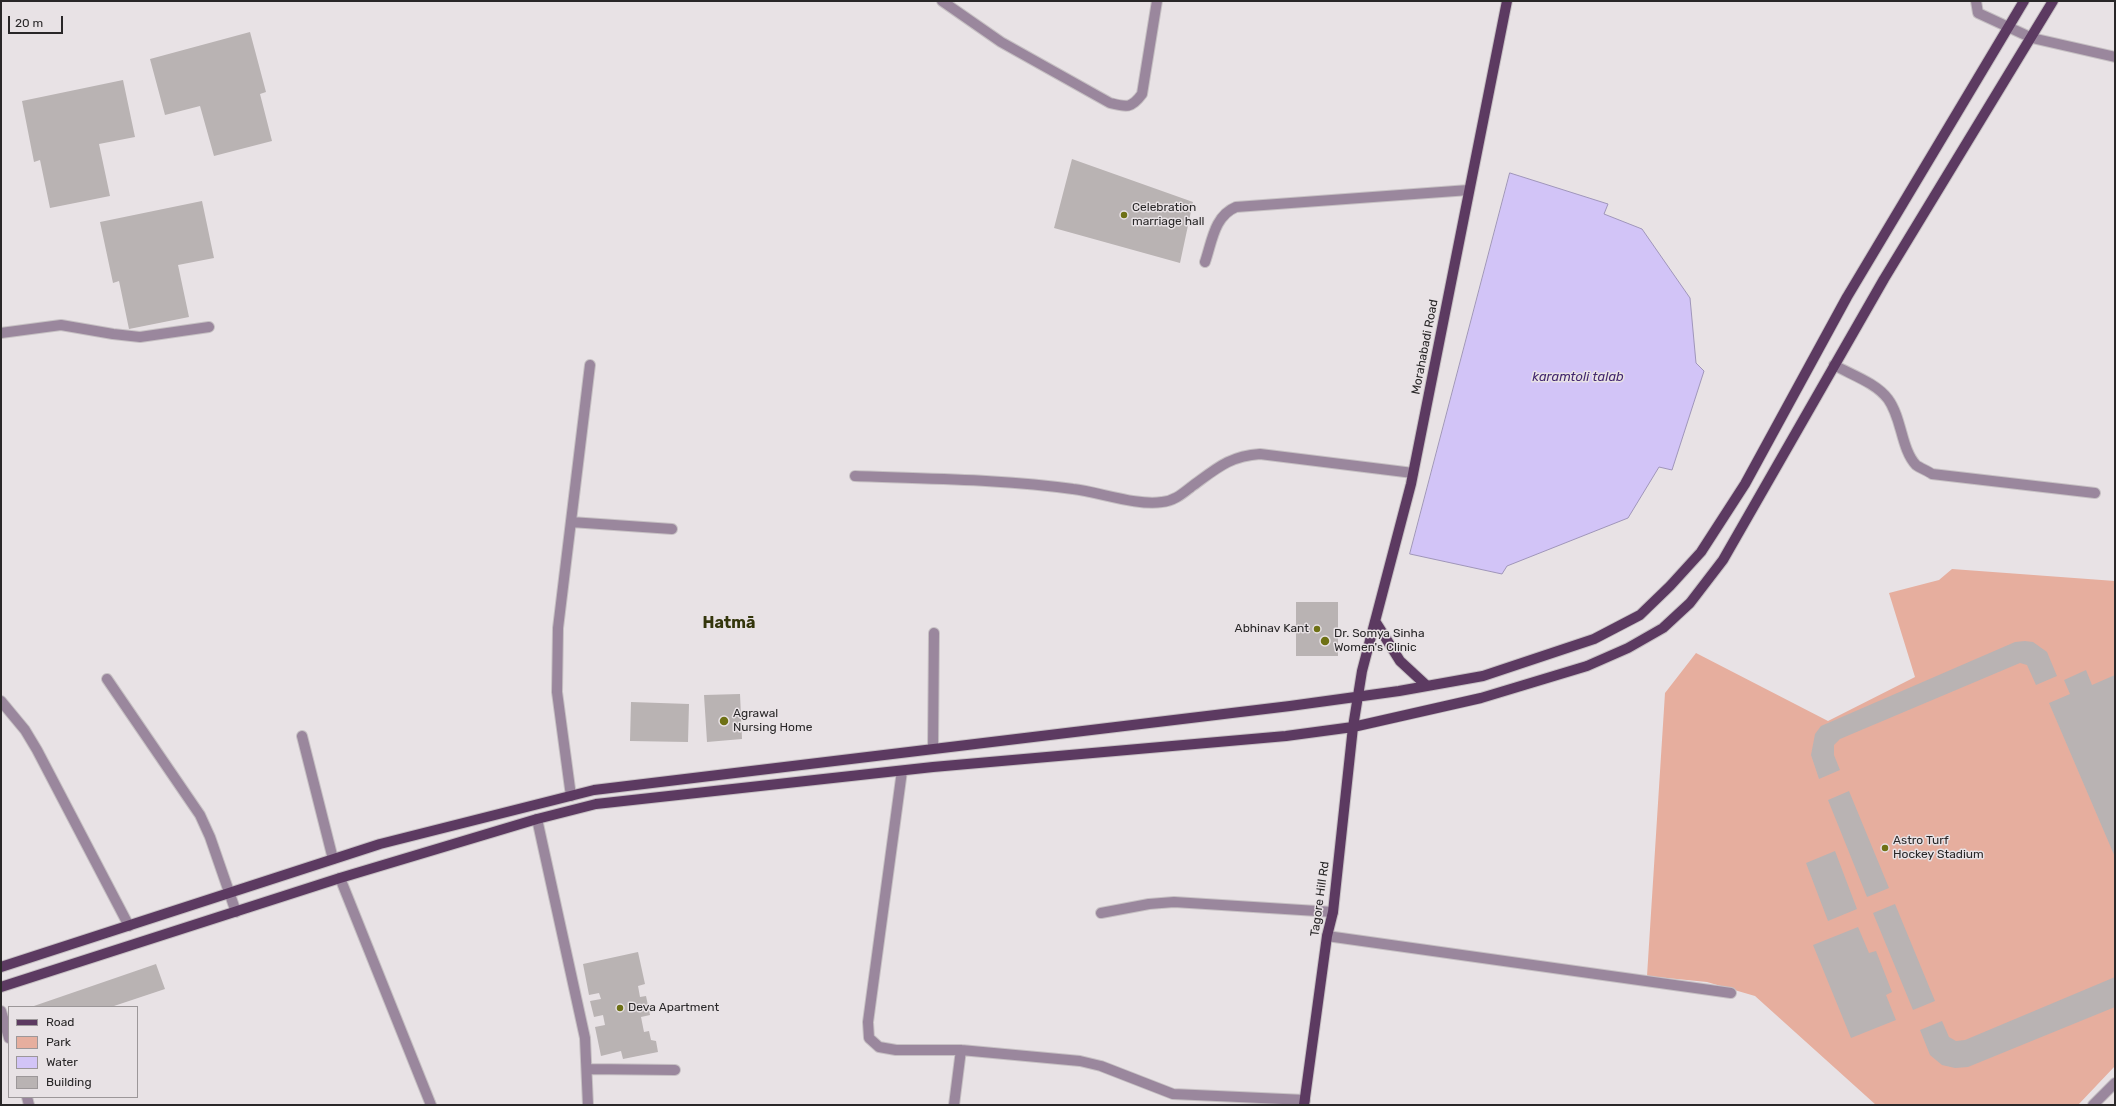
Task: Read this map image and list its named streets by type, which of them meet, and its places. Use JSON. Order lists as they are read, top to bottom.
{
  "streets": {
    "main road": ["Morahabadi Road", "Tagore Hill Rd"]
  },
  "crossings": [
    ["Morahabadi Road", "Tagore Hill Rd"]
  ],
  "districts": ["Hatmā"],
  "water": ["karamtoli talab"],
  "places": [
    "Celebration marriage hall",
    "Abhinav Kant",
    "Dr. Somya Sinha Women's Clinic",
    "Agrawal Nursing Home",
    "Astro Turf Hockey Stadium",
    "Deva Apartment"
  ],
  "legend": [
    "Road",
    "Park",
    "Water",
    "Building"
  ],
  "scale_bar": "20 m"
}
